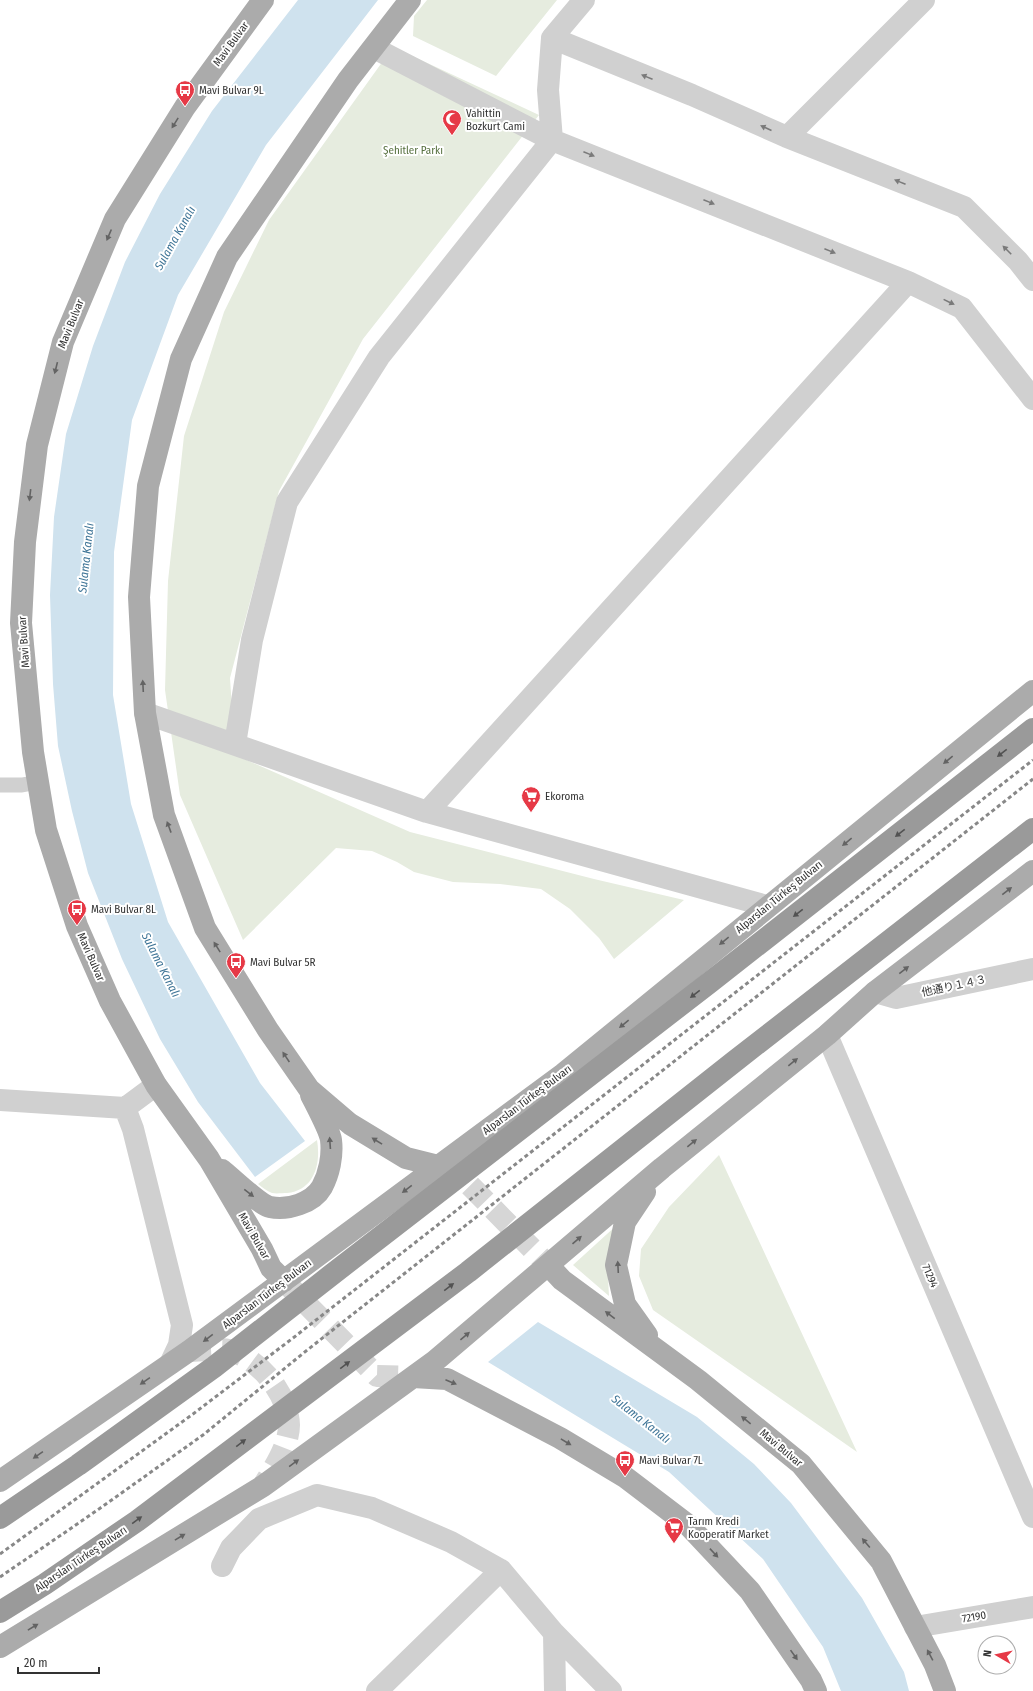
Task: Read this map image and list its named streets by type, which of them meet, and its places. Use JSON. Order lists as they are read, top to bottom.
{
  "streets": {
    "highway": ["Alparslan Türkeş Bulvarı"],
    "main road": ["Mavi Bulvar"],
    "street": ["他通り１４３", "71294", "72190"]
  },
  "crossings": [
    ["Mavi Bulvar", "Alparslan Türkeş Bulvarı"],
    ["Mavi Bulvar", "72190"]
  ],
  "water": ["Sulama Kanalı"],
  "parks": ["Şehitler Parkı"],
  "places": {
    "bus stop": [
      "Mavi Bulvar 9L",
      "Mavi Bulvar 8L",
      "Mavi Bulvar 5R",
      "Mavi Bulvar 7L"
    ],
    "mosque": ["Vahittin Bozkurt Cami"],
    "supermarket": ["Ekoroma", "Tarım Kredi Kooperatif Market"]
  },
  "scale_bar": "20 m",
  "north": "left"
}
